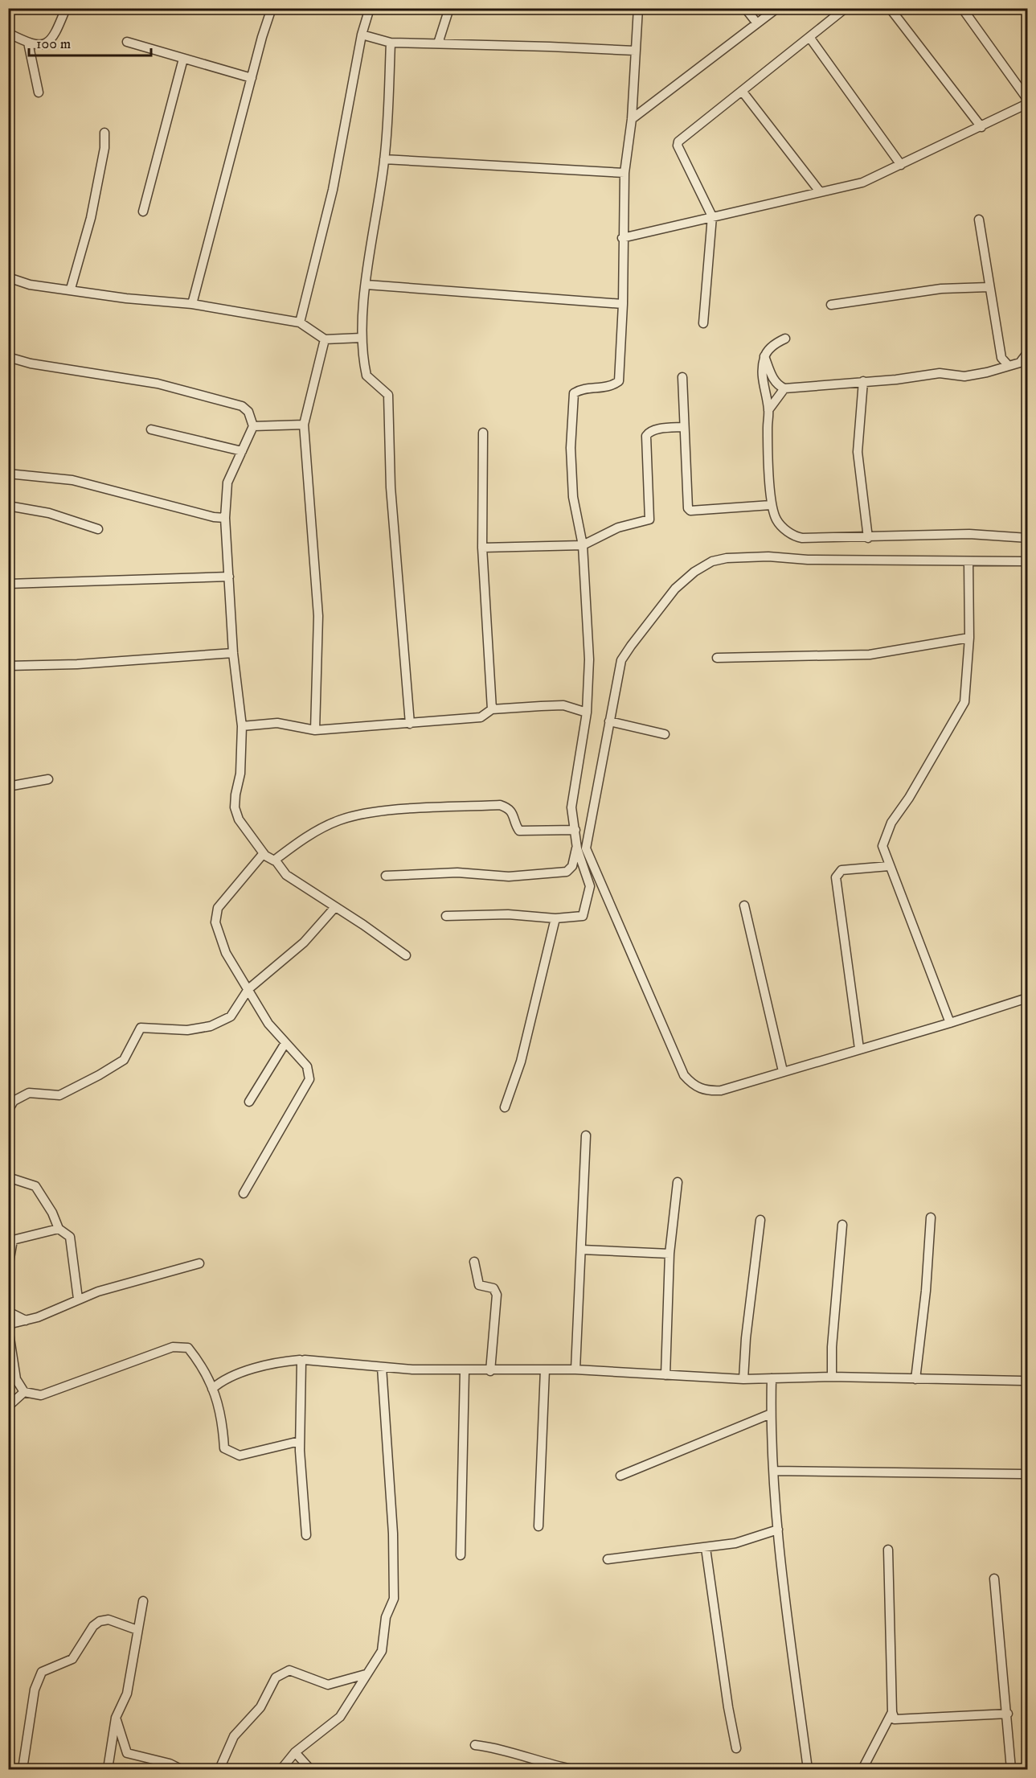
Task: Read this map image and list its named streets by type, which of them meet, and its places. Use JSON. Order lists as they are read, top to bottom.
{
  "scale_bar": "100 m"
}
